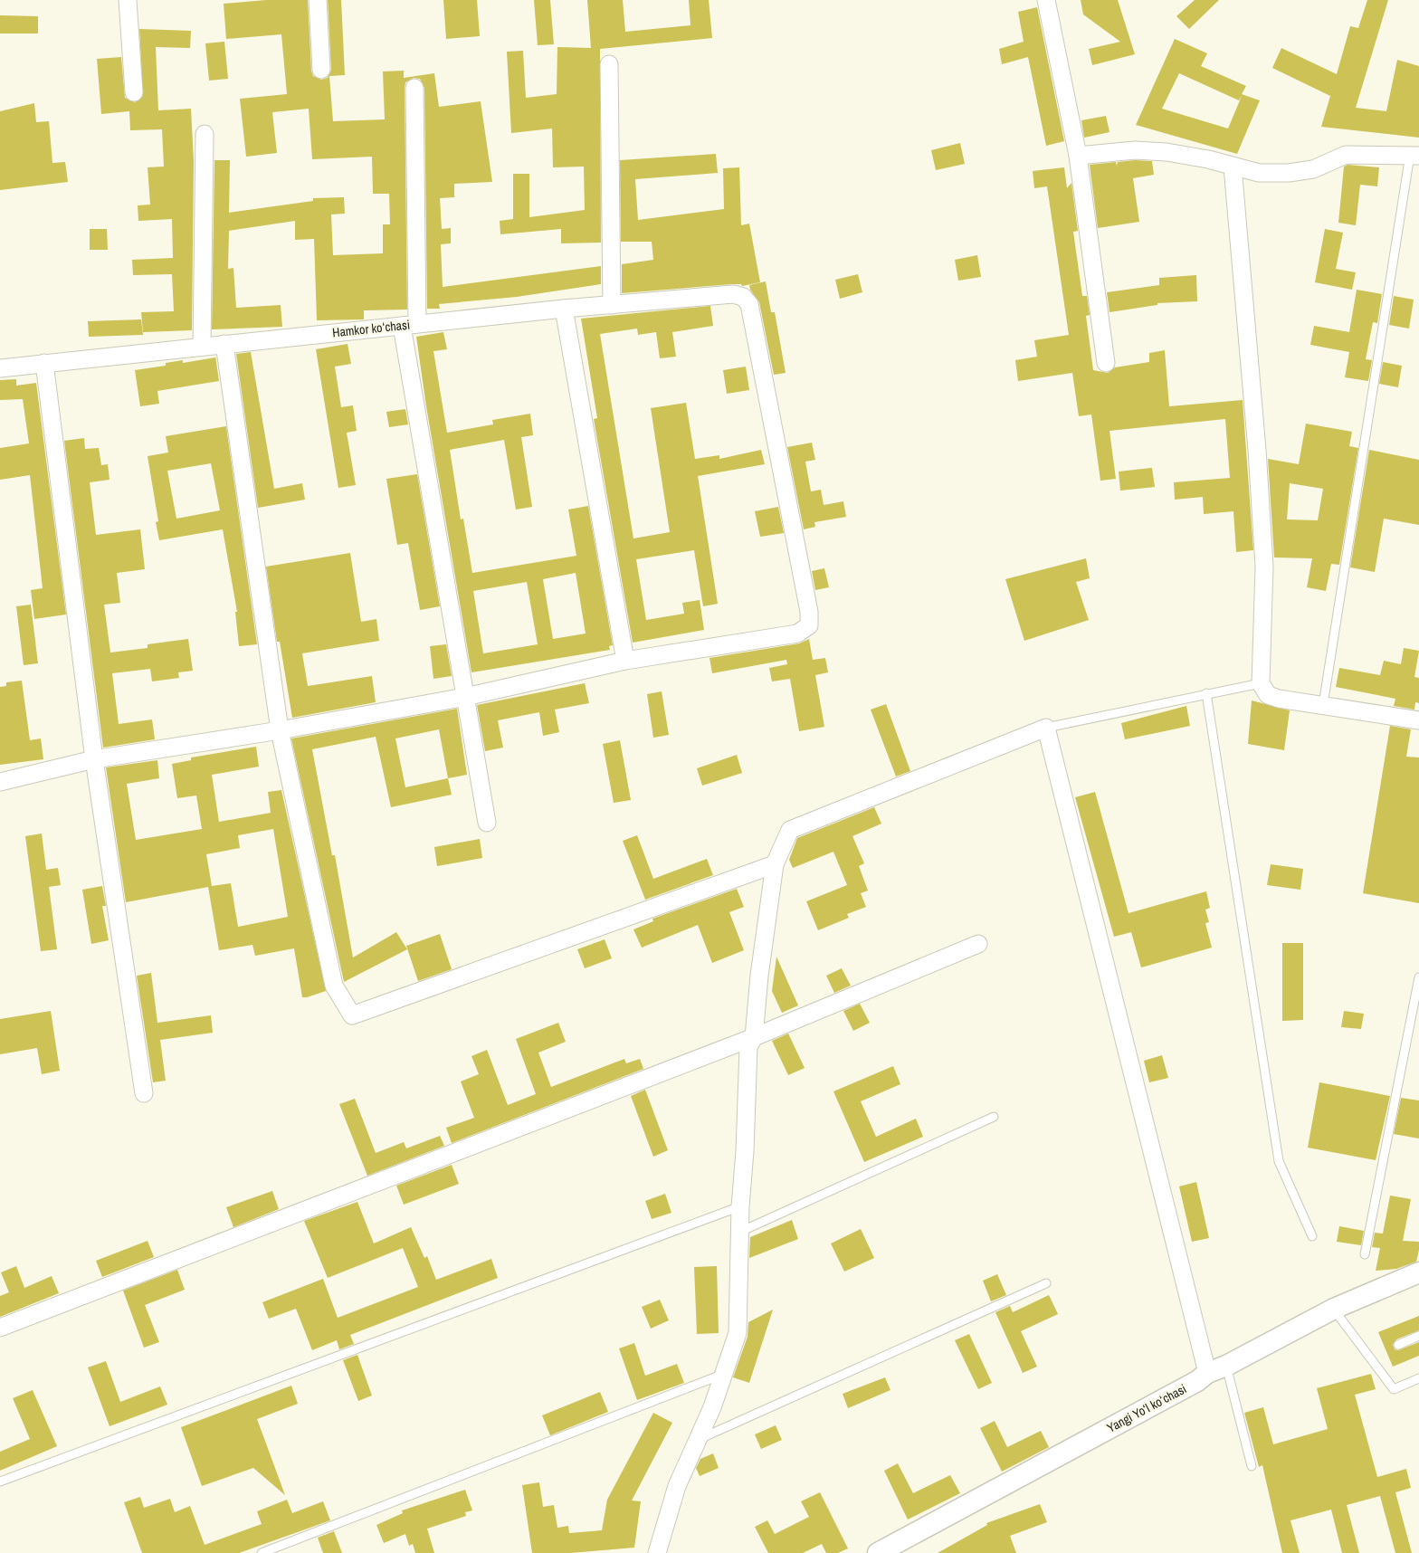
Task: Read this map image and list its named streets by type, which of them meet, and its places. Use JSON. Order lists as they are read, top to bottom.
{
  "streets": {
    "street": ["Hamkor koʻchasi", "Yangi Yoʻl koʻchasi"]
  }
}
